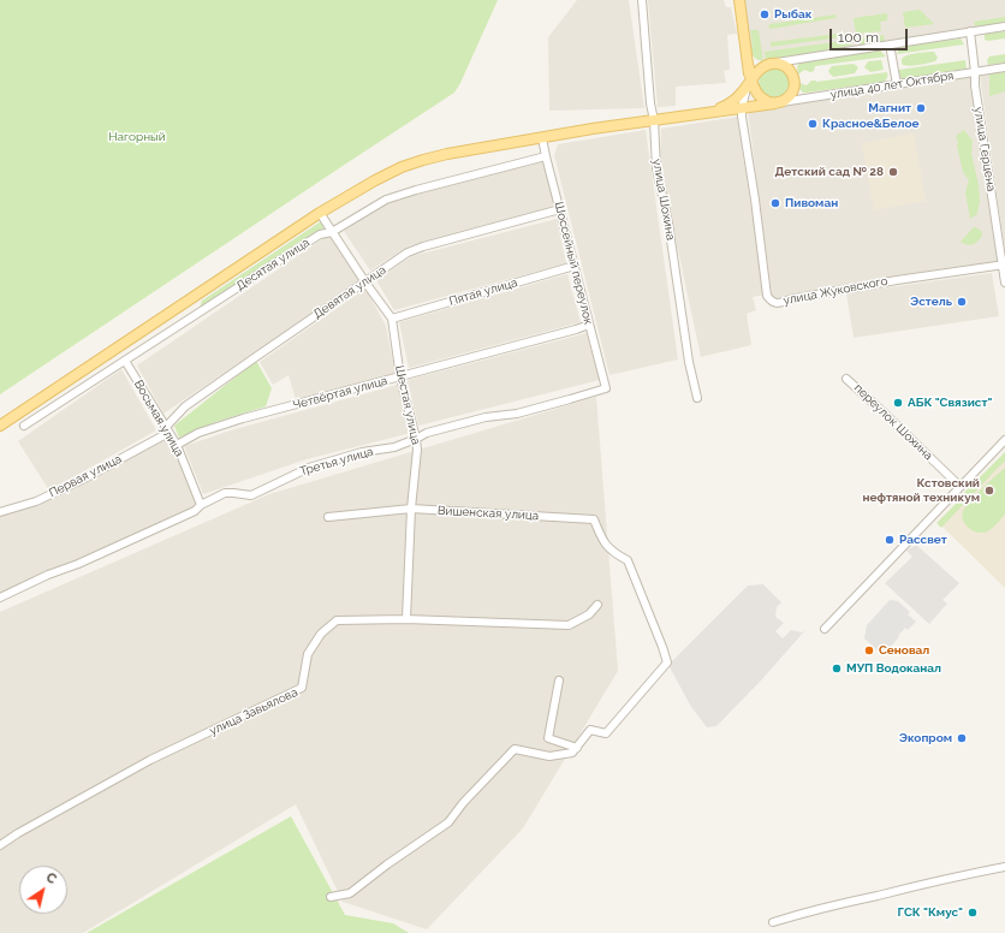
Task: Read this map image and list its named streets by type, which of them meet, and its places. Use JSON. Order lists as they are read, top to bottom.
{
  "streets": {
    "street": [
      "улица 40 лет Октября",
      "улица Герцена",
      "улица Шохина",
      "Шоссейный переулок",
      "Десятая улица",
      "улица Жуковского",
      "Девятая улица",
      "Пятая улица",
      "Четвёртая улица",
      "Шестая улица",
      "Восьмая улица",
      "переулок Шохина",
      "Третья улица",
      "Первая улица",
      "Вишенская улица",
      "улица Завьялова"
    ]
  },
  "crossings": [
    ["улица 40 лет Октября", "улица Герцена"],
    ["улица 40 лет Октября", "улица Жуковского"],
    ["улица Герцена", "улица Жуковского"],
    ["Шоссейный переулок", "Десятая улица"],
    ["Шоссейный переулок", "Девятая улица"],
    ["Шоссейный переулок", "Пятая улица"],
    ["Шоссейный переулок", "Четвёртая улица"],
    ["Шоссейный переулок", "Третья улица"],
    ["Десятая улица", "Шестая улица"],
    ["Десятая улица", "Восьмая улица"],
    ["Девятая улица", "Шестая улица"],
    ["Девятая улица", "Восьмая улица"],
    ["Девятая улица", "Первая улица"],
    ["Пятая улица", "Шестая улица"],
    ["Четвёртая улица", "Шестая улица"],
    ["Четвёртая улица", "Восьмая улица"],
    ["Шестая улица", "Третья улица"],
    ["Шестая улица", "Вишенская улица"],
    ["Шестая улица", "улица Завьялова"],
    ["Восьмая улица", "Третья улица"],
    ["Восьмая улица", "Первая улица"]
  ],
  "parks": ["Нагорный"],
  "places": [
    "Рыбак",
    "Магнит",
    "Красное&Белое",
    "Детский сад № 28",
    "Пивоман",
    "Эстель",
    "АБК \"Связист\"",
    "Кстовский нефтяной техникум",
    "Рассвет",
    "Сеновал",
    "МУП Водоканал",
    "Экопром",
    "ГСК \"Кмус\""
  ],
  "scale_bar": "100 m",
  "north": "top right"
}
